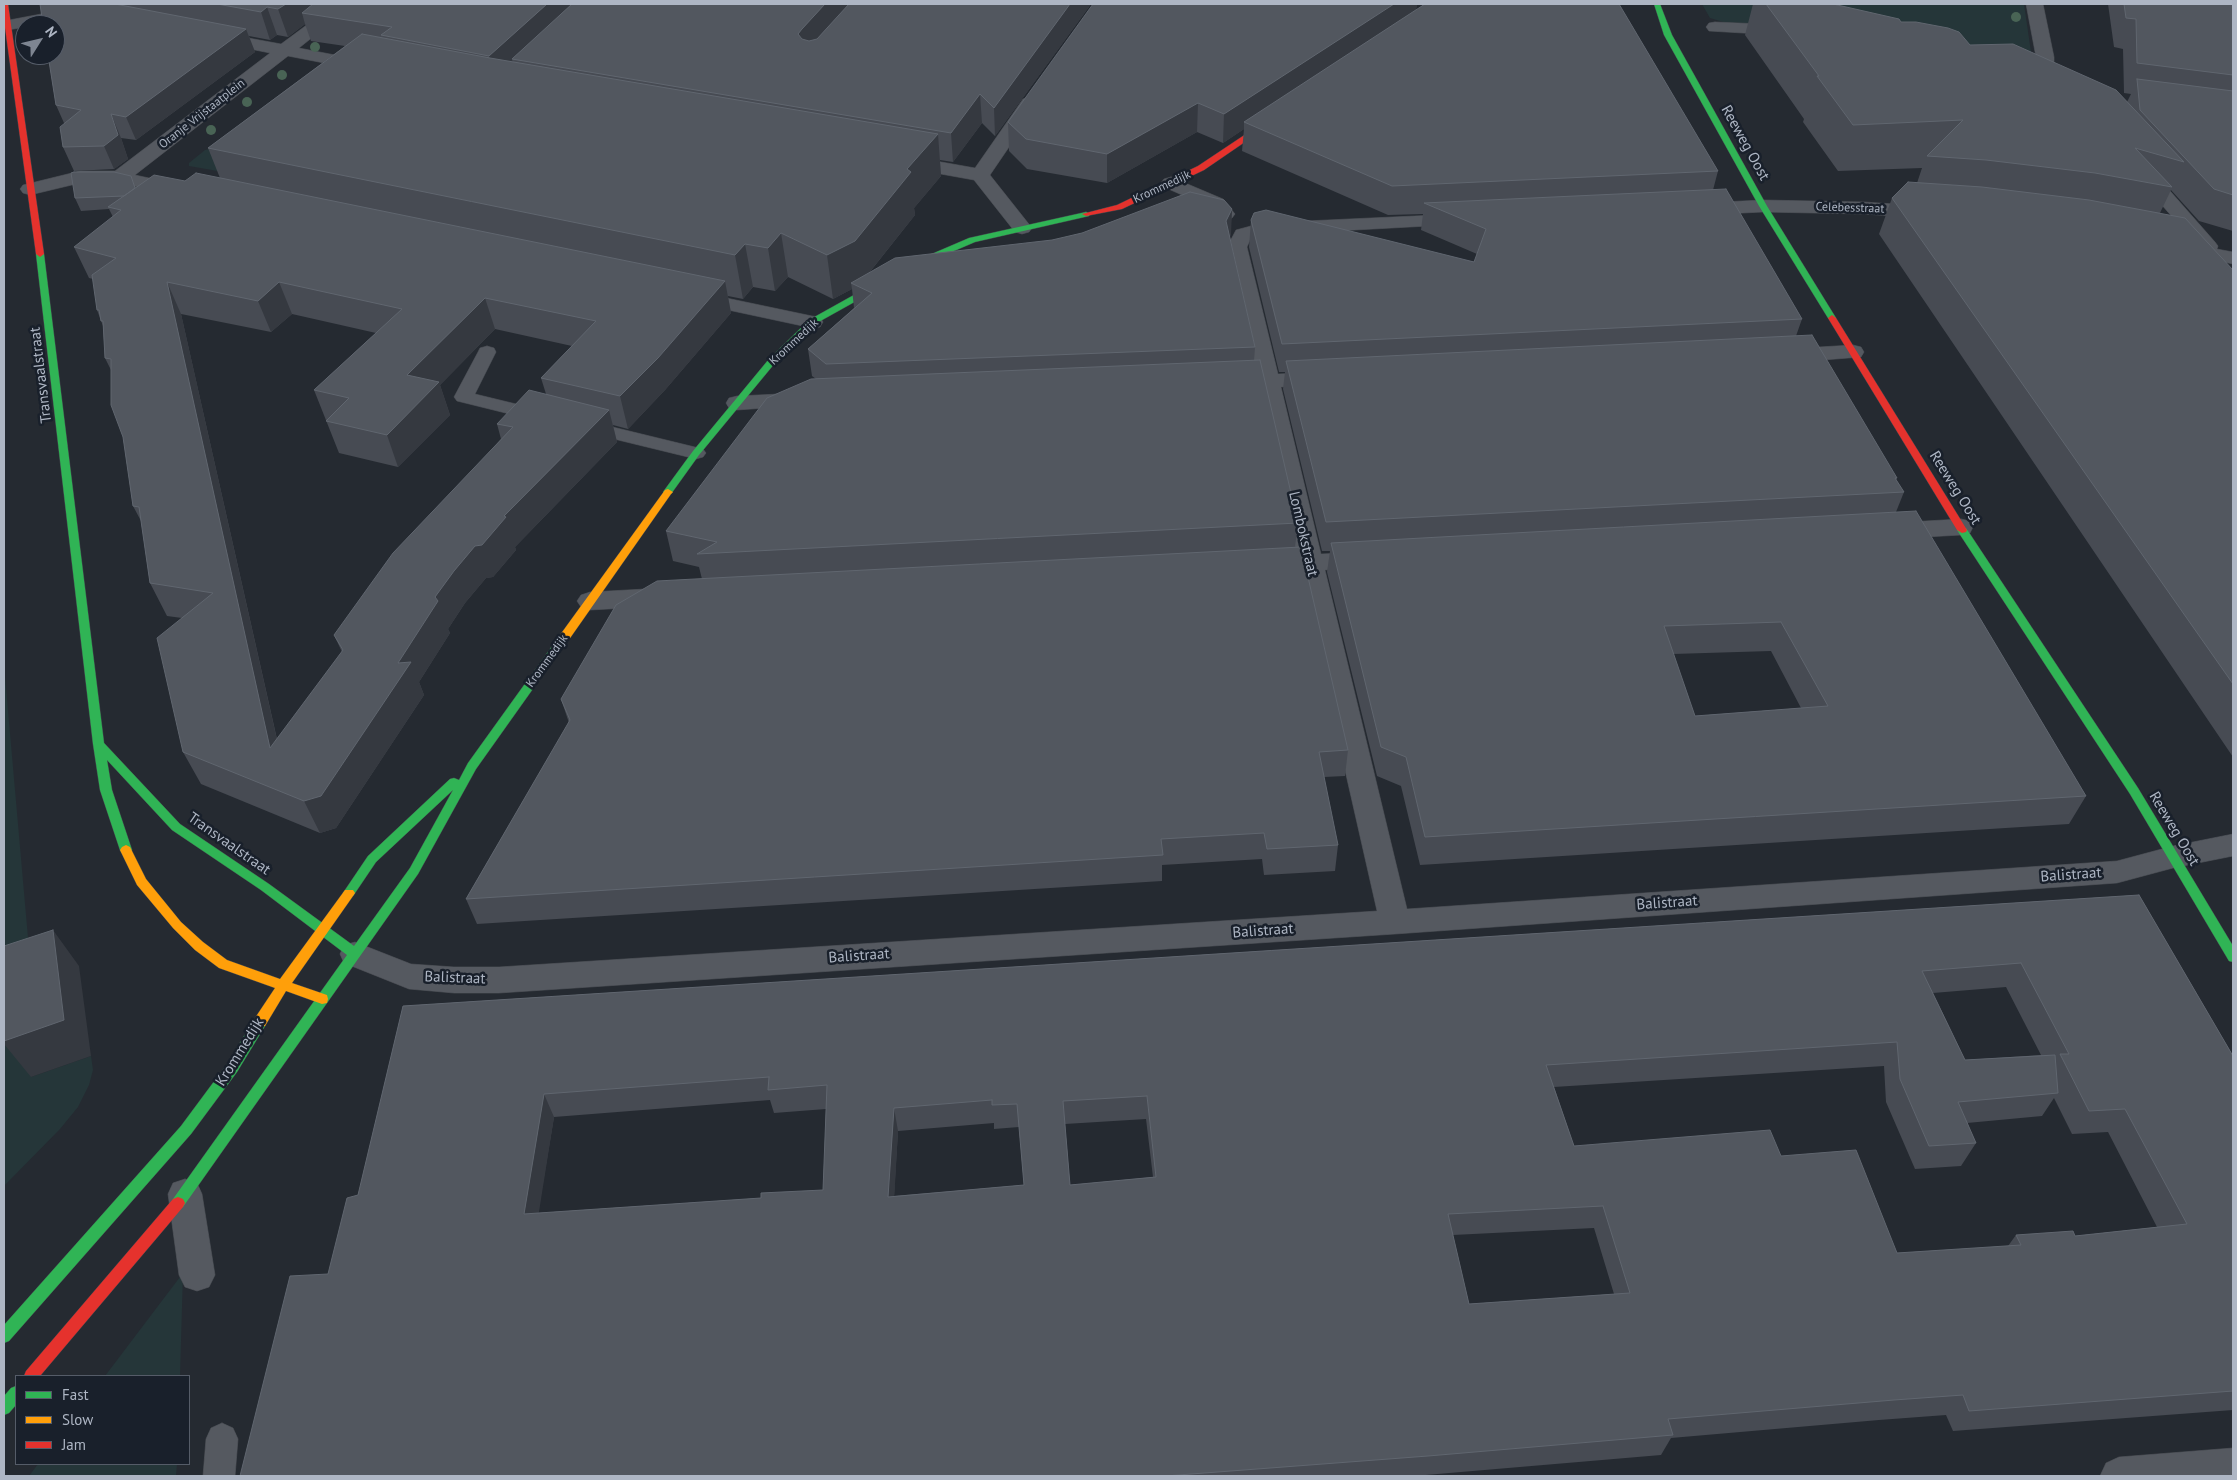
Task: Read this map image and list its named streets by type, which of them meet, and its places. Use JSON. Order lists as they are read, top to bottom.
{
  "streets": {
    "street": [
      "Oranje Vrijstaatplein",
      "Reeweg Oost",
      "Krommedijk",
      "Celebesstraat",
      "Transvaalstraat",
      "Lombokstraat",
      "Balistraat"
    ]
  },
  "crossings": [
    ["Reeweg Oost", "Celebesstraat"],
    ["Reeweg Oost", "Balistraat"],
    ["Krommedijk", "Transvaalstraat"],
    ["Krommedijk", "Balistraat"],
    ["Transvaalstraat", "Balistraat"],
    ["Lombokstraat", "Balistraat"]
  ],
  "legend": ["Fast", "Slow", "Jam"],
  "north": "top right"
}
